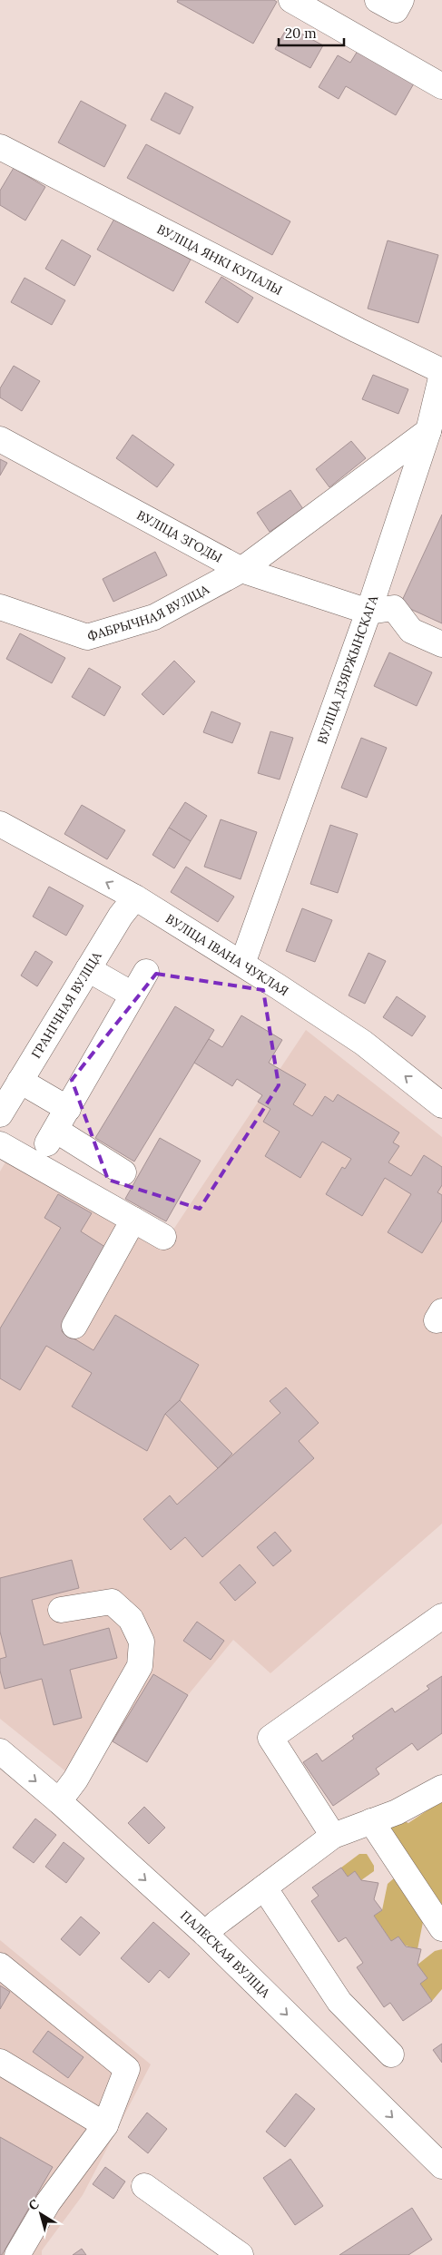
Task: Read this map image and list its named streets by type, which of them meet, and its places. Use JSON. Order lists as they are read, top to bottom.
{
  "streets": {
    "street": [
      "ВУЛІЦА ЯНКІ КУПАЛЫ",
      "ВУЛІЦА ЗГОДЫ",
      "ФАБРЫЧНАЯ ВУЛІЦА",
      "ВУЛІЦА ДЗЯРЖЫНСКАГА",
      "ВУЛІЦА ІВАНА ЧУКЛАЯ",
      "ГРАНІЧНАЯ ВУЛІЦА",
      "ПАЛЕСКАЯ ВУЛІЦА"
    ]
  },
  "crossings": [
    ["ВУЛІЦА ЯНКІ КУПАЛЫ", "ВУЛІЦА ДЗЯРЖЫНСКАГА"],
    ["ВУЛІЦА ЗГОДЫ", "ФАБРЫЧНАЯ ВУЛІЦА"],
    ["ВУЛІЦА ЗГОДЫ", "ВУЛІЦА ДЗЯРЖЫНСКАГА"],
    ["ФАБРЫЧНАЯ ВУЛІЦА", "ВУЛІЦА ДЗЯРЖЫНСКАГА"],
    ["ВУЛІЦА ДЗЯРЖЫНСКАГА", "ВУЛІЦА ІВАНА ЧУКЛАЯ"],
    ["ВУЛІЦА ІВАНА ЧУКЛАЯ", "ГРАНІЧНАЯ ВУЛІЦА"]
  ],
  "one_way": ["ВУЛІЦА ІВАНА ЧУКЛАЯ"],
  "scale_bar": "20 m",
  "north": "top left"
}
